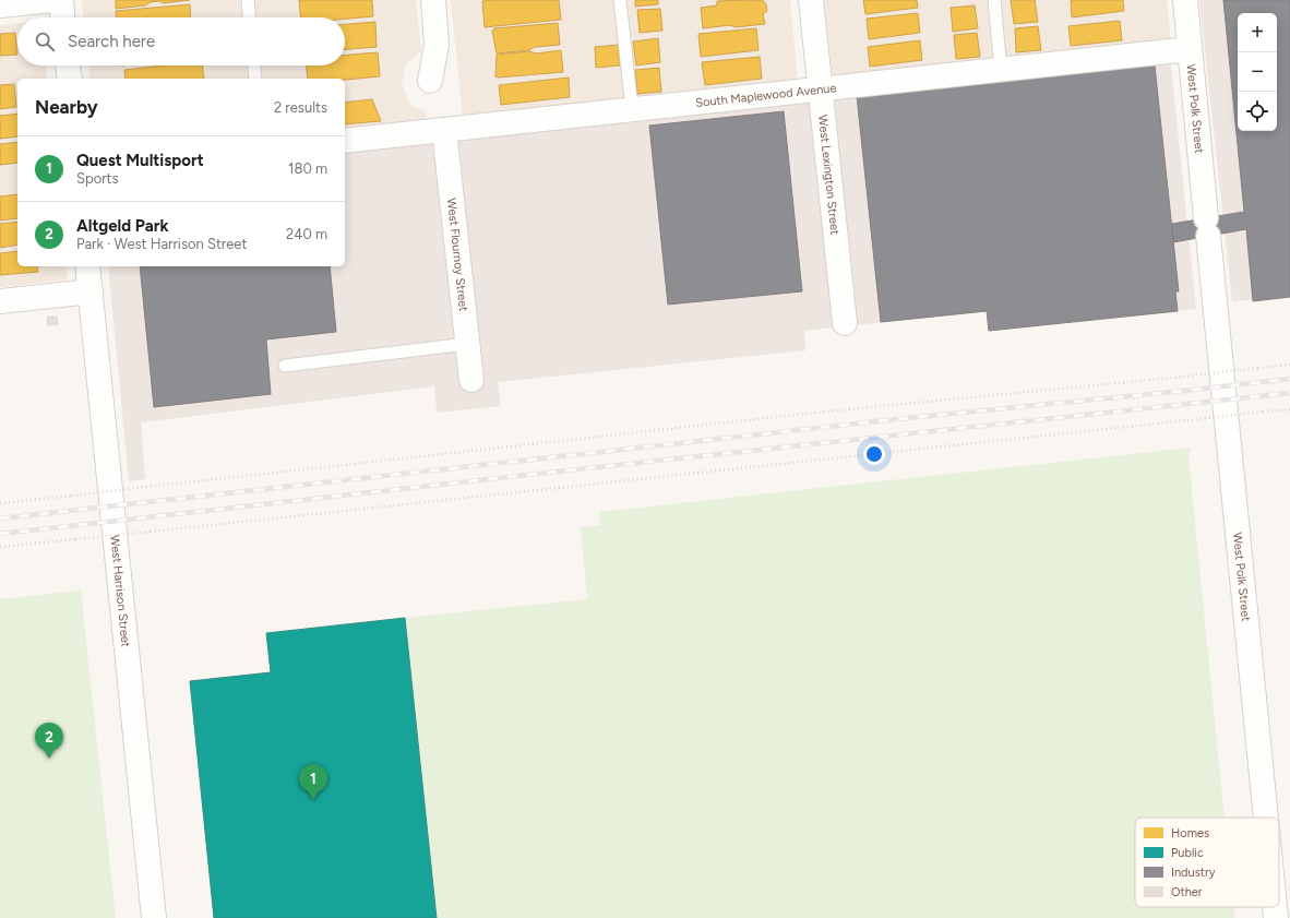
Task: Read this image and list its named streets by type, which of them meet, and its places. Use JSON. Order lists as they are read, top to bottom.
{
  "streets": {
    "street": [
      "South Maplewood Avenue",
      "West Polk Street",
      "West Lexington Street",
      "West Flournoy Street",
      "West Harrison Street"
    ]
  },
  "crossings": [
    ["South Maplewood Avenue", "West Polk Street"],
    ["South Maplewood Avenue", "West Lexington Street"],
    ["South Maplewood Avenue", "West Flournoy Street"]
  ],
  "legend": [
    "Homes",
    "Public",
    "Industry",
    "Other"
  ],
  "page": {
    "map_buttons": ["+", "−"],
    "search": "Search here",
    "heading": ["Nearby", "2 results"],
    "list": [
      {
        "mark": "1",
        "name": "Quest Multisport",
        "note": "Sports",
        "value": "180 m"
      },
      {
        "mark": "2",
        "name": "Altgeld Park",
        "note": "Park · West Harrison Street",
        "value": "240 m"
      }
    ],
    "pins": ["2", "1"]
  }
}
